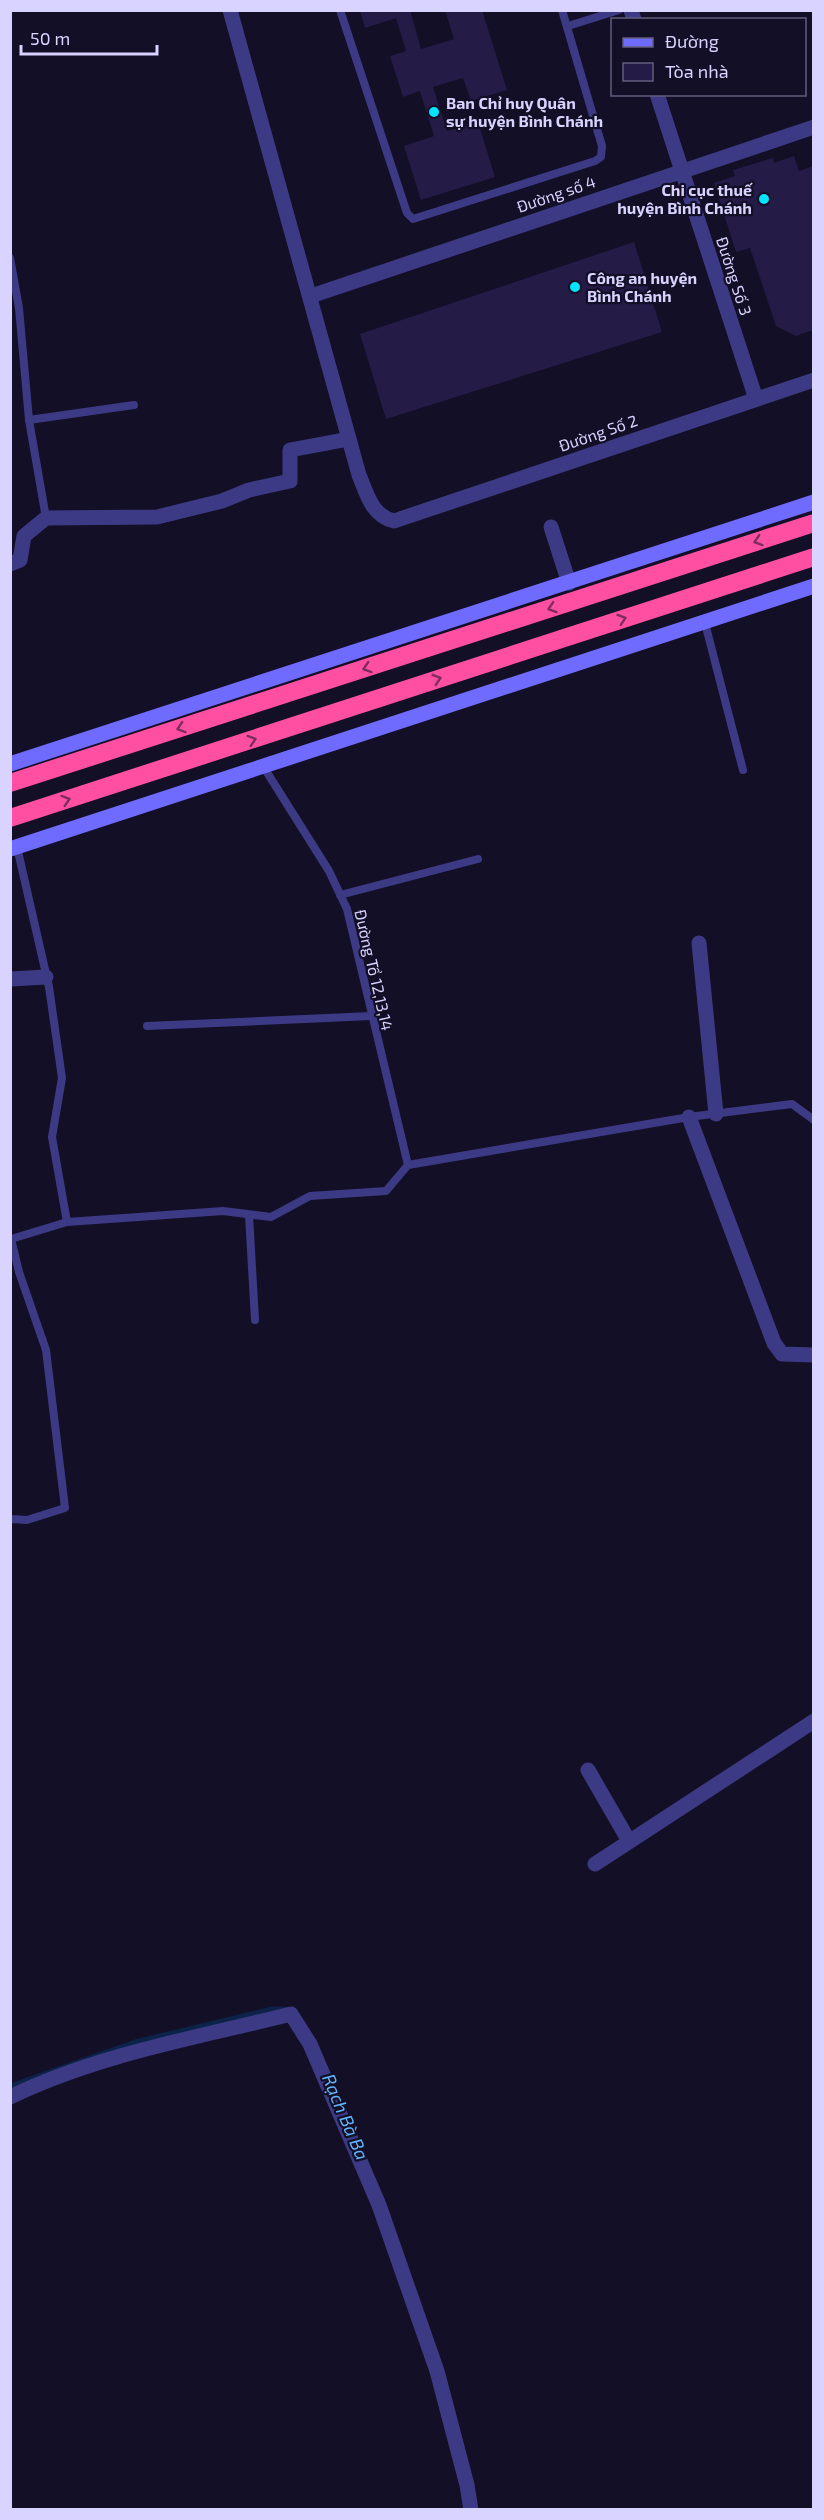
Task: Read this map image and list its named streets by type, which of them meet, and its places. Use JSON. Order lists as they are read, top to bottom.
{
  "streets": {
    "street": ["Đường số 4", "Đường Số 3", "Đường Số 2"],
    "lane": ["Đường Tổ 12,13,14"]
  },
  "crossings": [
    ["Đường số 4", "Đường Số 3"],
    ["Đường Số 3", "Đường Số 2"]
  ],
  "water": ["Rạch Bà Ba"],
  "places": ["Ban Chỉ huy Quân sự huyện Bình Chánh", "Chi cục thuế huyện Bình Chánh", "Công an huyện Bình Chánh"],
  "legend": ["Đường", "Tòa nhà"],
  "scale_bar": "50 m"
}
